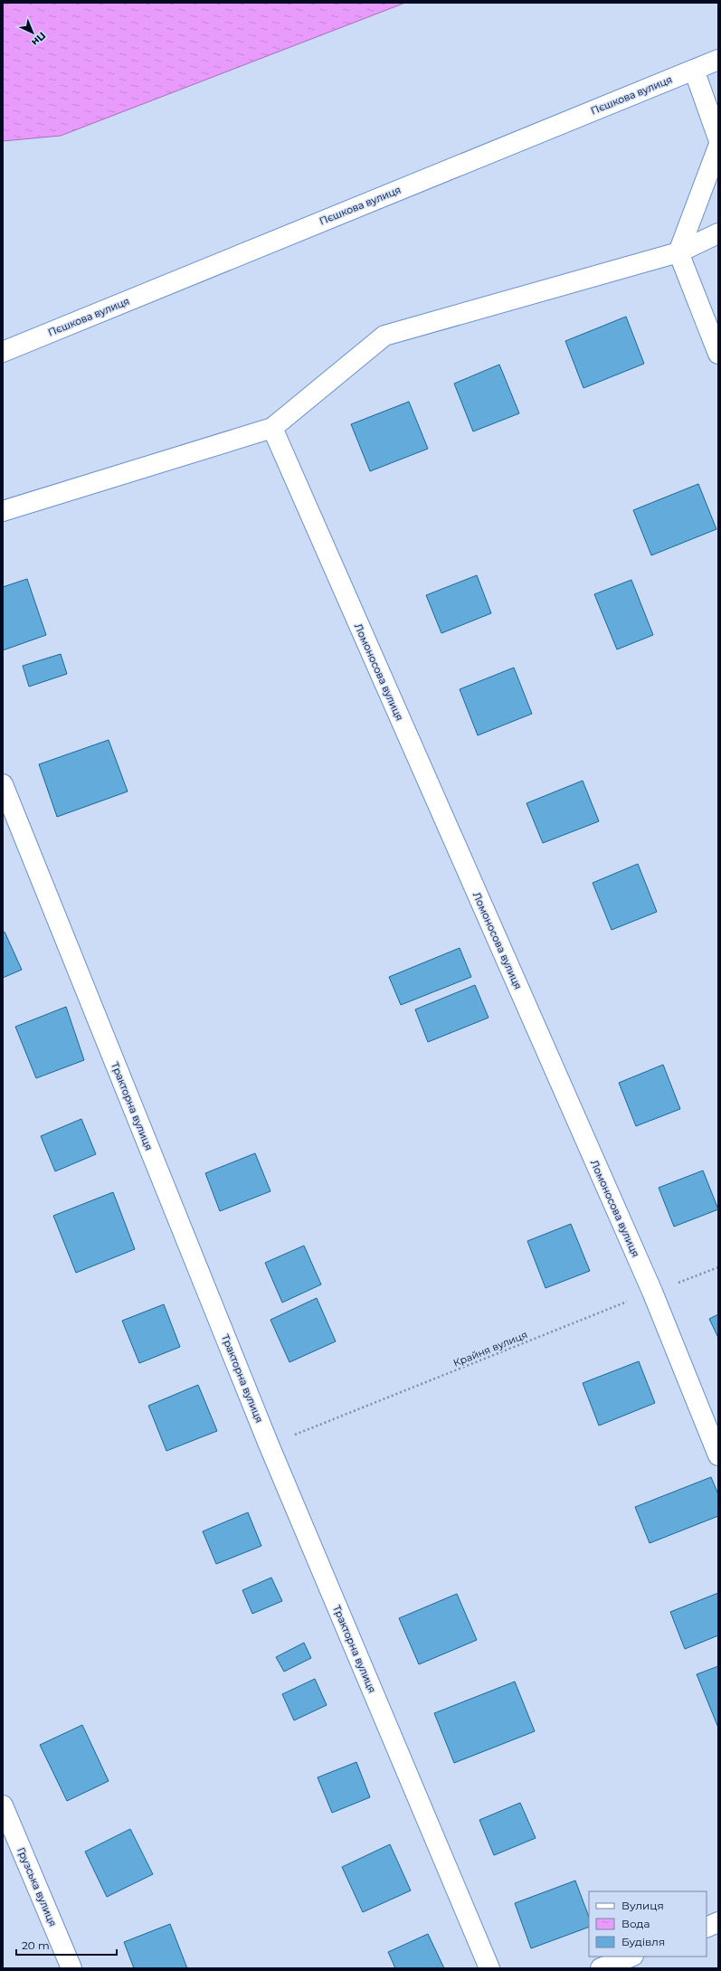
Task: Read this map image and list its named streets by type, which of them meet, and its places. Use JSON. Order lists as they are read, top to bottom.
{
  "streets": {
    "street": [
      "Пєшкова вулиця",
      "Ломоносова вулиця",
      "Тракторна вулиця",
      "Грузська вулиця"
    ],
    "path": ["Крайня вулиця"]
  },
  "crossings": [
    ["Ломоносова вулиця", "Крайня вулиця"],
    ["Тракторна вулиця", "Крайня вулиця"]
  ],
  "legend": ["Вулиця", "Вода", "Будівля"],
  "scale_bar": "20 m",
  "north": "bottom right"
}
